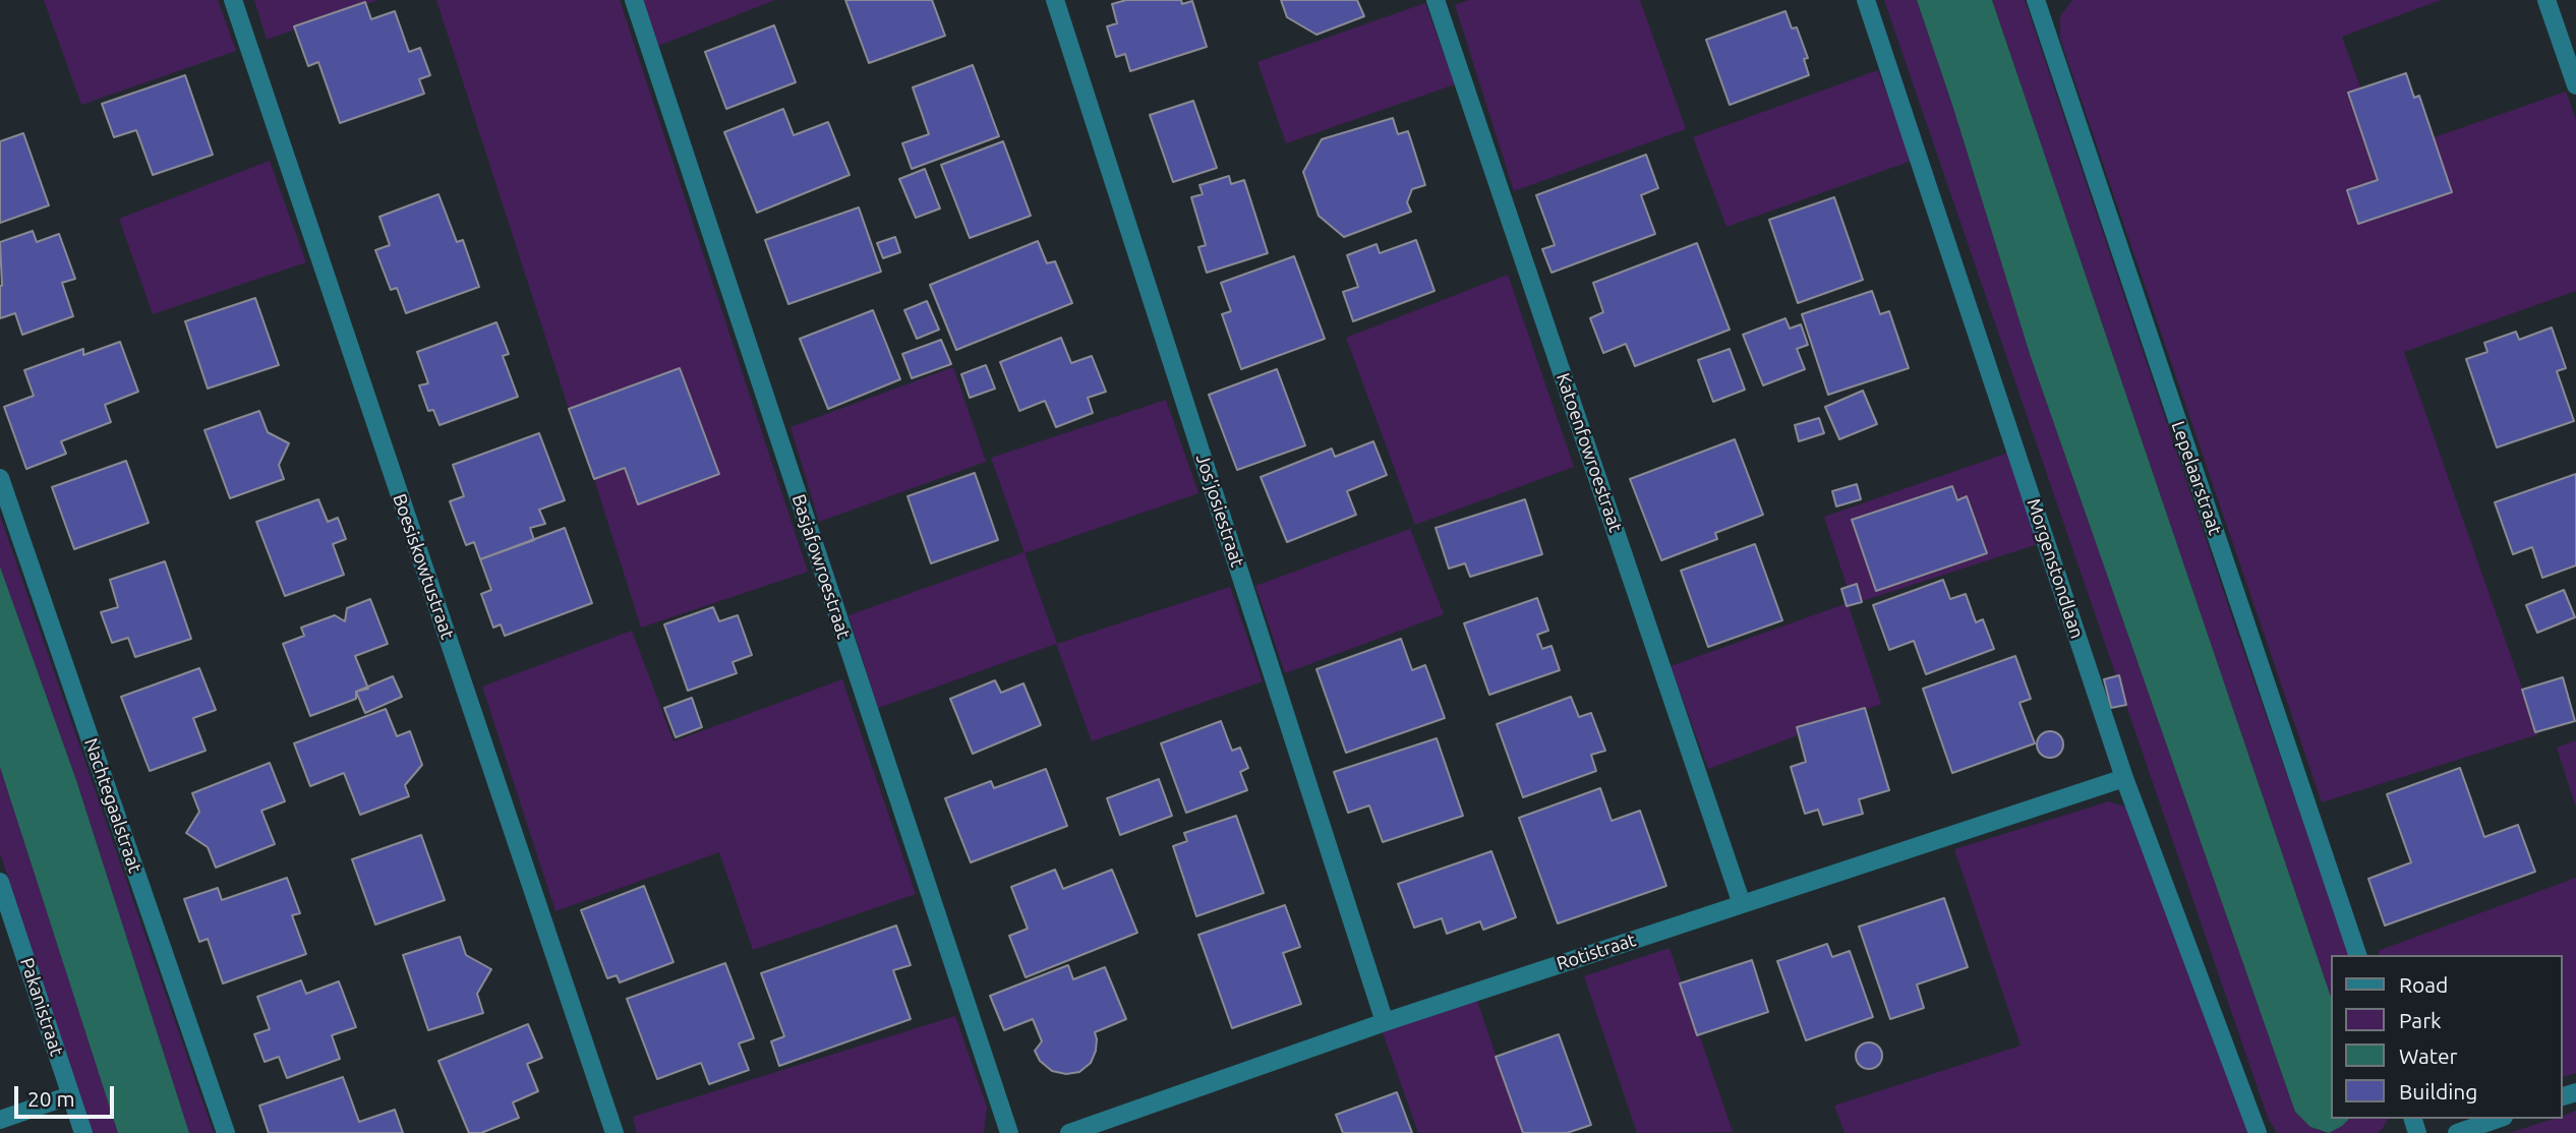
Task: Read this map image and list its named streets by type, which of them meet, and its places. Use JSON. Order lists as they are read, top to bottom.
{
  "streets": {
    "street": [
      "Katoenfowroestraat",
      "Lepelaarstraat",
      "Jos'josiestraat",
      "Boesiskowtustraat",
      "Basjafowroestraat",
      "Morgenstondlaan",
      "Nachtegaalstraat",
      "Rotistraat",
      "Pakanistraat"
    ]
  },
  "crossings": [
    ["Katoenfowroestraat", "Rotistraat"],
    ["Jos'josiestraat", "Rotistraat"],
    ["Morgenstondlaan", "Rotistraat"]
  ],
  "legend": [
    "Road",
    "Park",
    "Water",
    "Building"
  ],
  "scale_bar": "20 m"
}
